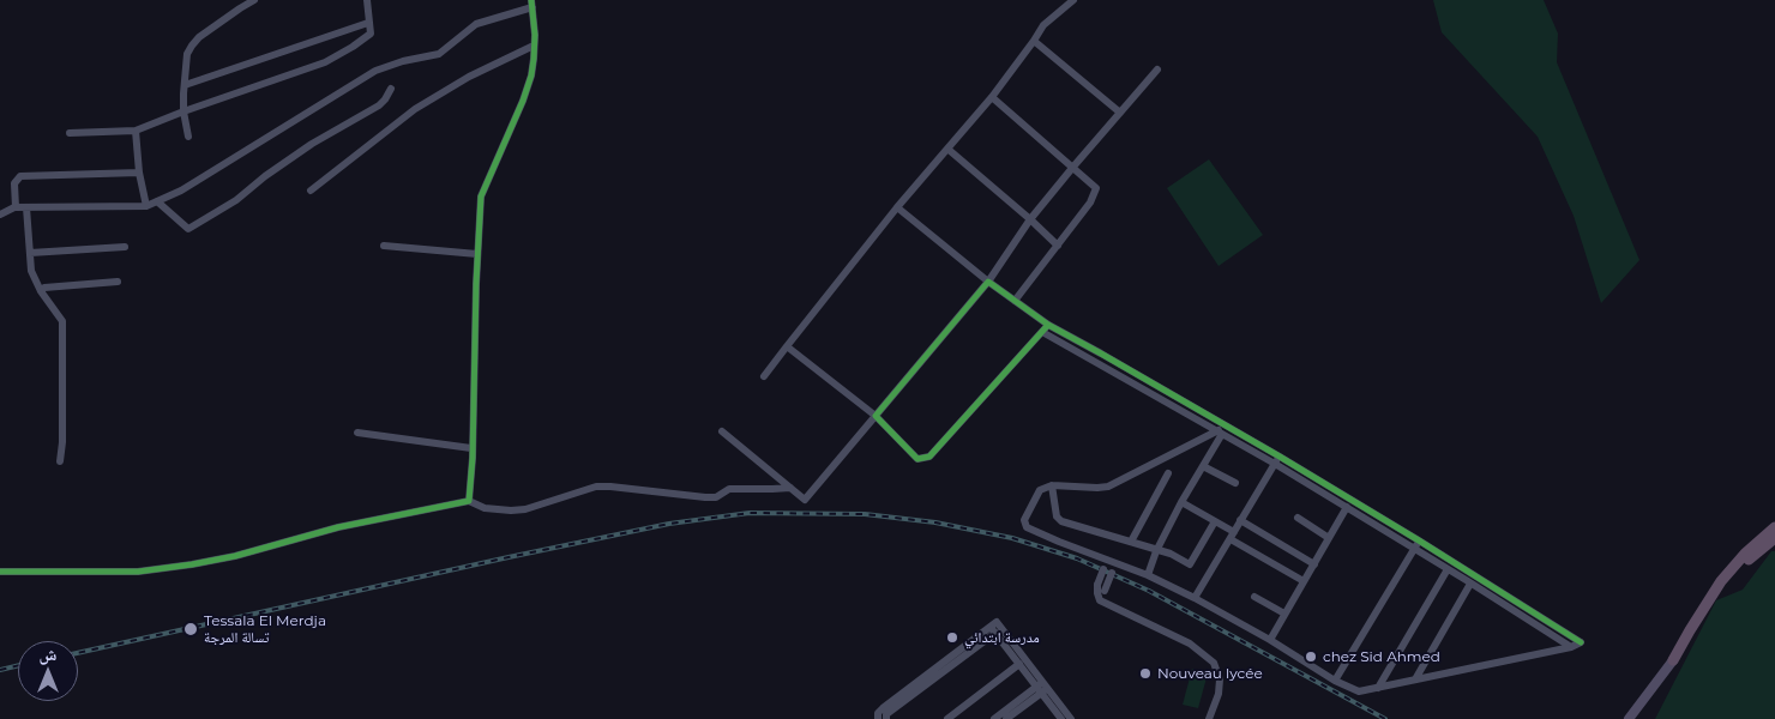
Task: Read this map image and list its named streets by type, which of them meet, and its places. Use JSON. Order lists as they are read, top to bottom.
{
  "places": [
    "Tessala El Merdja تسالة المرجة",
    "مدرسة ابتدائي",
    "chez Sid Ahmed",
    "Nouveau lycée"
  ],
  "north": "top"
}
